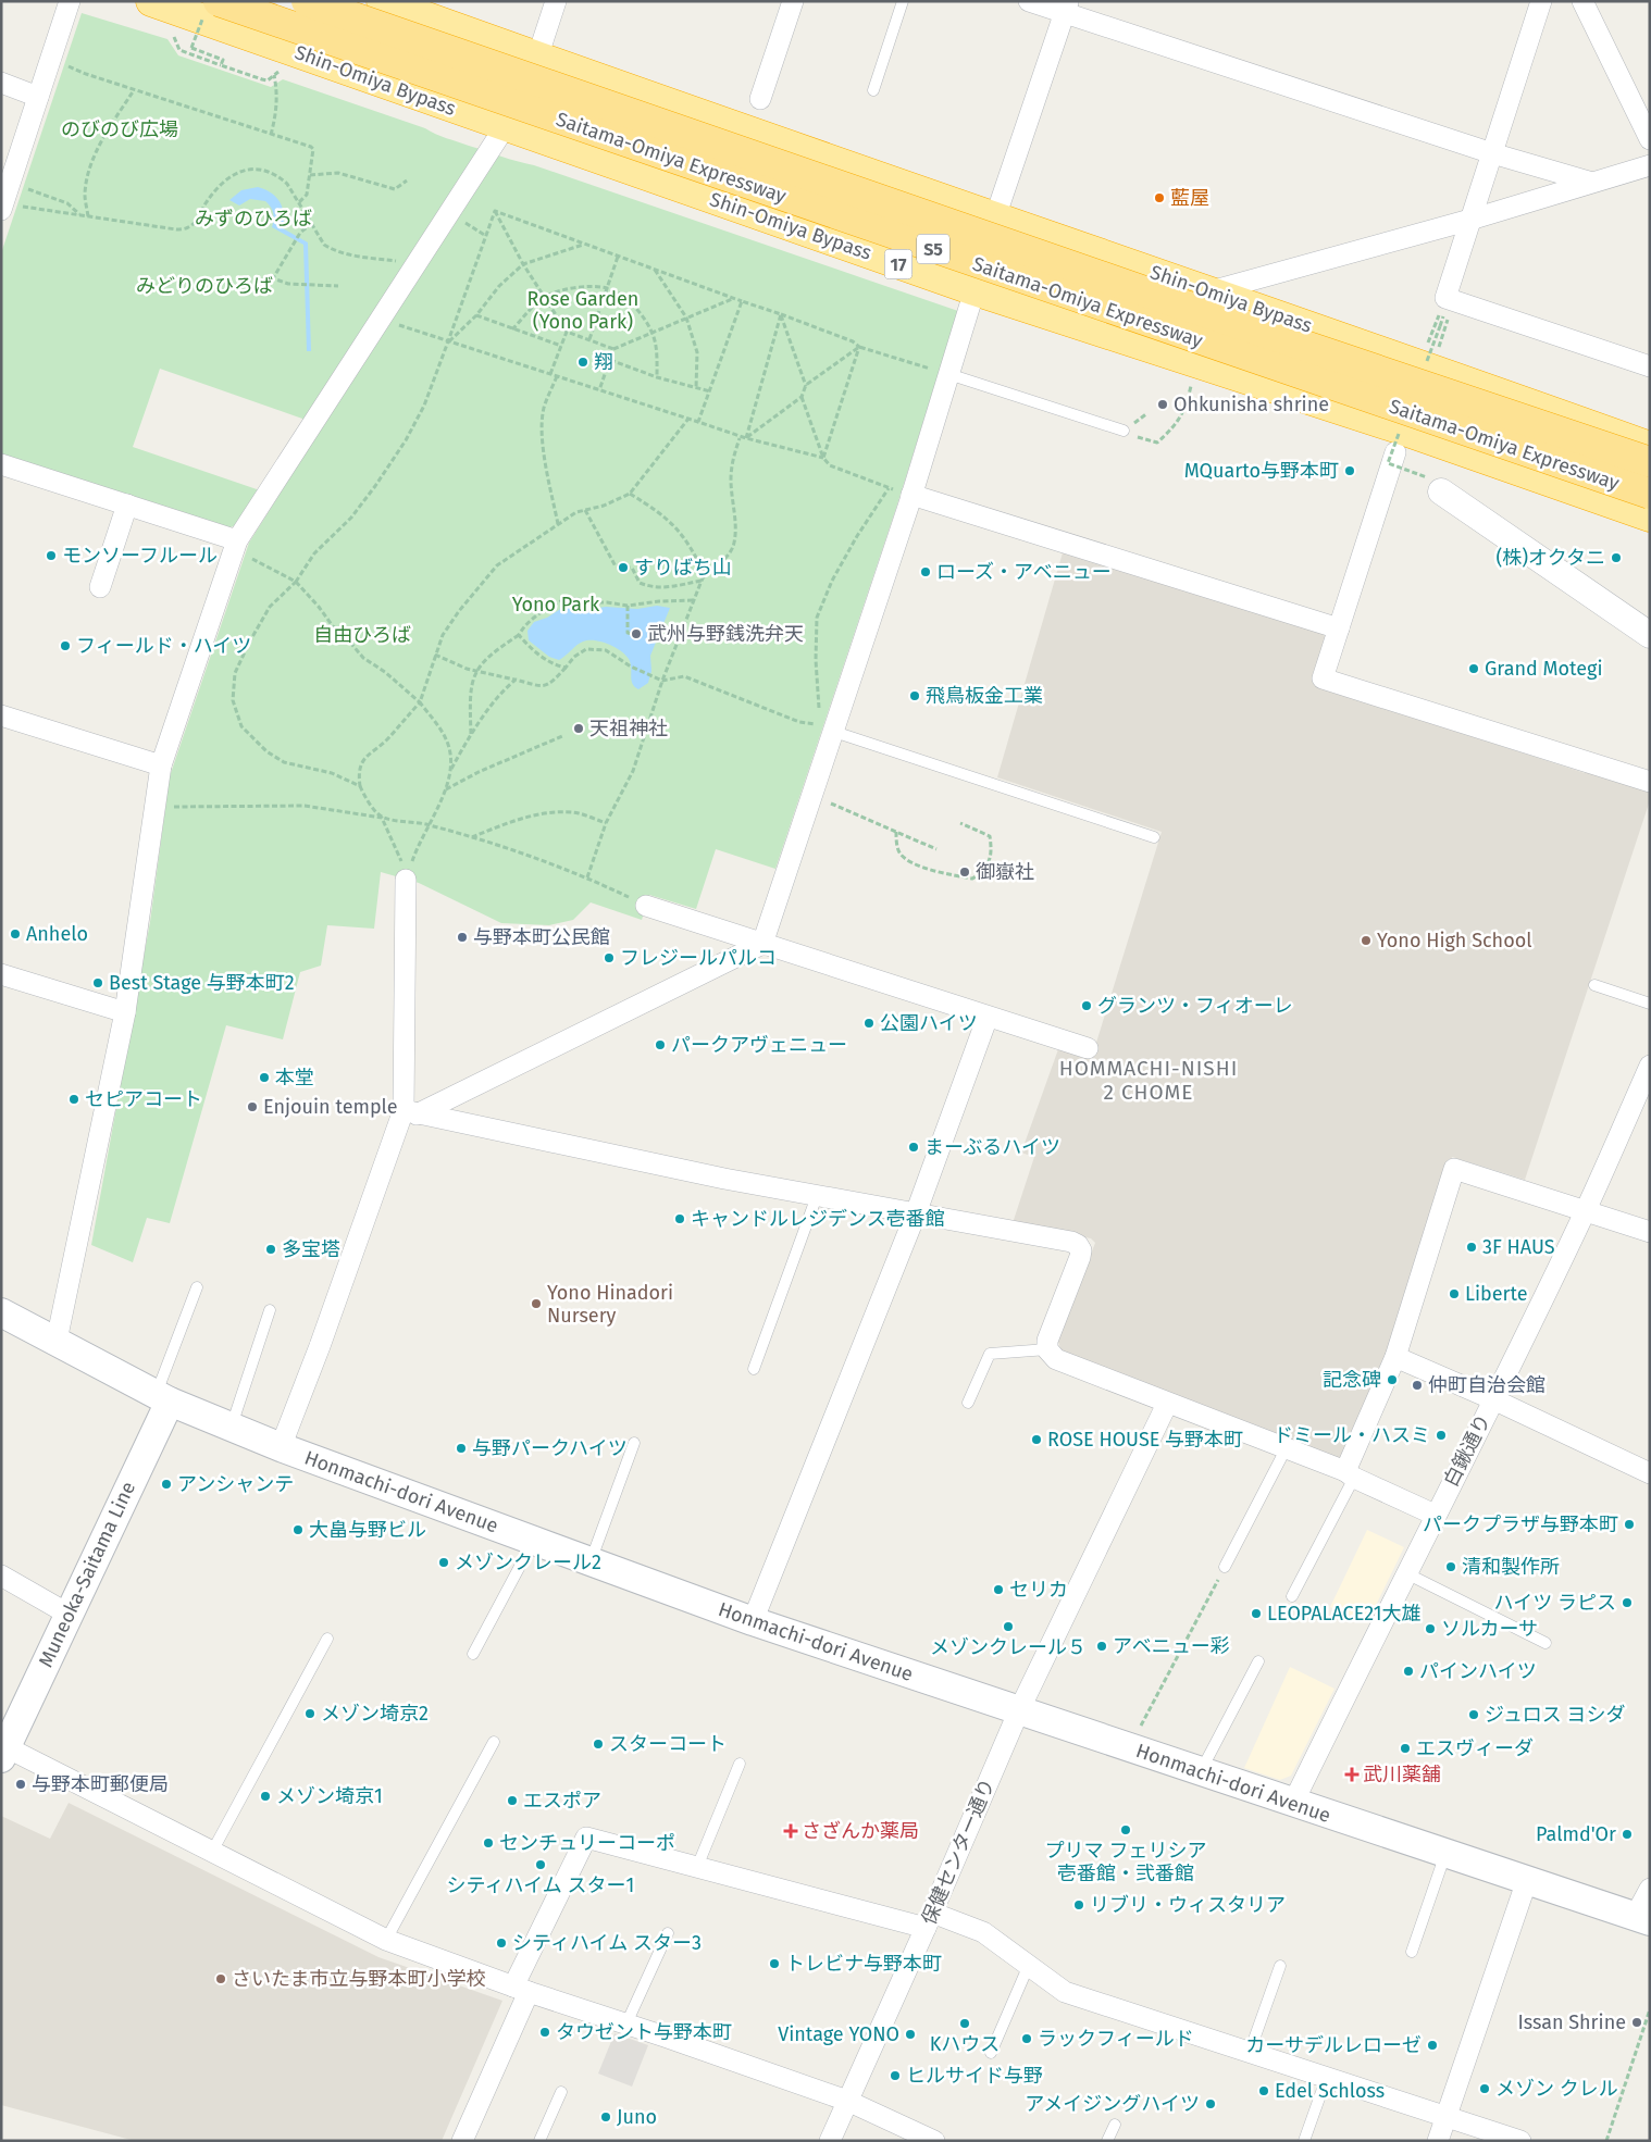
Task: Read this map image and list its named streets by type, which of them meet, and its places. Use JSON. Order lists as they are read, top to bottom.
{
  "streets": {
    "highway": [
      "Shin-Omiya Bypass",
      "Saitama-Omiya Expressway",
      "S5",
      "17"
    ],
    "main road": ["Honmachi-dori Avenue", "Muneoka-Saitama Line"],
    "street": ["白鍬通り", "保健センター通り"]
  },
  "crossings": [
    ["白鍬通り", "Honmachi-dori Avenue"],
    ["Honmachi-dori Avenue", "Muneoka-Saitama Line"],
    ["Honmachi-dori Avenue", "保健センター通り"]
  ],
  "districts": ["HOMMACHI-NISHI 2 CHOME"],
  "parks": [
    "のびのび広場",
    "みずのひろば",
    "みどりのひろば",
    "Rose Garden (Yono Park)",
    "Yono Park",
    "自由ひろば"
  ],
  "places": {
    "other": [
      "藍屋",
      "翔",
      "Ohkunisha shrine",
      "MQuarto与野本町",
      "モンソーフルール",
      "(株)オクタニ",
      "すりばち山",
      "ローズ・アベニュー",
      "武州与野銭洗弁天",
      "フィールド・ハイツ",
      "Grand Motegi",
      "飛鳥板金工業",
      "天祖神社",
      "御嶽社",
      "Anhelo",
      "与野本町公民館",
      "Yono High School",
      "フレジールパルコ",
      "Best Stage 与野本町2",
      "グランツ・フィオーレ",
      "公園ハイツ",
      "パークアヴェニュー",
      "本堂",
      "セピアコート",
      "Enjouin temple",
      "まーぶるハイツ",
      "キャンドルレジデンス壱番館",
      "3F HAUS",
      "多宝塔",
      "Liberte",
      "Yono Hinadori Nursery",
      "記念碑",
      "仲町自治会館",
      "ドミール・ハスミ",
      "ROSE HOUSE 与野本町",
      "与野パークハイツ",
      "アンシャンテ",
      "パークプラザ与野本町",
      "大畠与野ビル",
      "メゾンクレール2",
      "清和製作所",
      "セリカ",
      "ハイツ ラピス",
      "LEOPALACE21大雄",
      "メゾンクレール５",
      "ソルカーサ",
      "アベニュー彩",
      "パインハイツ",
      "メゾン埼京2",
      "ジュロス ヨシダ",
      "スターコート",
      "エスヴィーダ",
      "与野本町郵便局",
      "メゾン埼京1",
      "エスポア",
      "プリマ フェリシア 壱番館・弐番館",
      "Palmd'Or",
      "センチュリーコーポ",
      "シティハイム スター1",
      "リブリ・ウィスタリア",
      "シティハイム スター3",
      "トレビナ与野本町",
      "さいたま市立与野本町小学校",
      "Issan Shrine",
      "Kハウス",
      "タウゼント与野本町",
      "Vintage YONO",
      "ラックフィールド",
      "カーサデルレローゼ",
      "ヒルサイド与野",
      "メゾン クレル",
      "Edel Schloss",
      "アメイジングハイツ",
      "Juno"
    ],
    "health": ["武川薬舗", "さざんか薬局"]
  }
}
